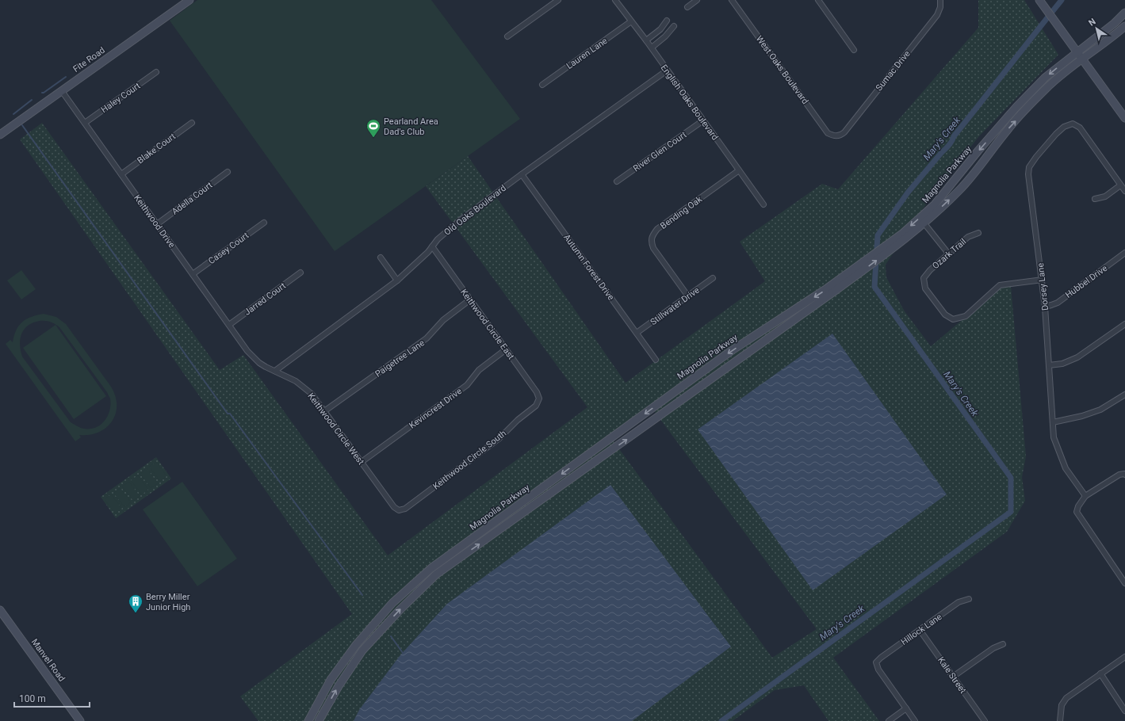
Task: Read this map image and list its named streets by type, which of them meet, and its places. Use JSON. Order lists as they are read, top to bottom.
{
  "streets": {
    "street": [
      "Lauren Lane",
      "Fite Road",
      "West Oaks Boulevard",
      "Sumac Drive",
      "Haley Court",
      "English Oaks Boulevard",
      "Blake Court",
      "River Glen Court",
      "Magnolia Parkway",
      "Adella Court",
      "Old Oaks Boulevard",
      "Bending Oak",
      "Keithwood Drive",
      "Casey Court",
      "Ozark Trail",
      "Autumn Forest Drive",
      "Hubbel Drive",
      "Dorsey Lane",
      "Jarred Court",
      "Stillwater Drive",
      "Keithwood Circle East",
      "Paigetree Lane",
      "Kevincrest Drive",
      "Keithwood Circle West",
      "Keithwood Circle South",
      "Hillock Lane",
      "Manvel Road",
      "Kale Street"
    ]
  },
  "crossings": [
    ["Lauren Lane", "English Oaks Boulevard"],
    ["Fite Road", "Keithwood Drive"],
    ["West Oaks Boulevard", "Sumac Drive"],
    ["Haley Court", "Keithwood Drive"],
    ["English Oaks Boulevard", "River Glen Court"],
    ["English Oaks Boulevard", "Old Oaks Boulevard"],
    ["English Oaks Boulevard", "Bending Oak"],
    ["Blake Court", "Keithwood Drive"],
    ["Adella Court", "Keithwood Drive"],
    ["Old Oaks Boulevard", "Autumn Forest Drive"],
    ["Old Oaks Boulevard", "Keithwood Circle East"],
    ["Old Oaks Boulevard", "Keithwood Circle West"],
    ["Bending Oak", "Stillwater Drive"],
    ["Keithwood Drive", "Casey Court"],
    ["Keithwood Drive", "Jarred Court"],
    ["Keithwood Drive", "Keithwood Circle West"],
    ["Ozark Trail", "Dorsey Lane"],
    ["Autumn Forest Drive", "Stillwater Drive"],
    ["Hubbel Drive", "Dorsey Lane"],
    ["Keithwood Circle East", "Paigetree Lane"],
    ["Keithwood Circle East", "Kevincrest Drive"],
    ["Keithwood Circle East", "Keithwood Circle South"],
    ["Paigetree Lane", "Keithwood Circle West"],
    ["Kevincrest Drive", "Keithwood Circle West"],
    ["Keithwood Circle West", "Keithwood Circle South"],
    ["Hillock Lane", "Kale Street"]
  ],
  "water": ["Mary's Creek"],
  "places": {
    "sports": ["Pearland Area Dad's Club"],
    "building": ["Berry Miller Junior High"]
  },
  "scale_bar": "100 m",
  "north": "top left"
}
